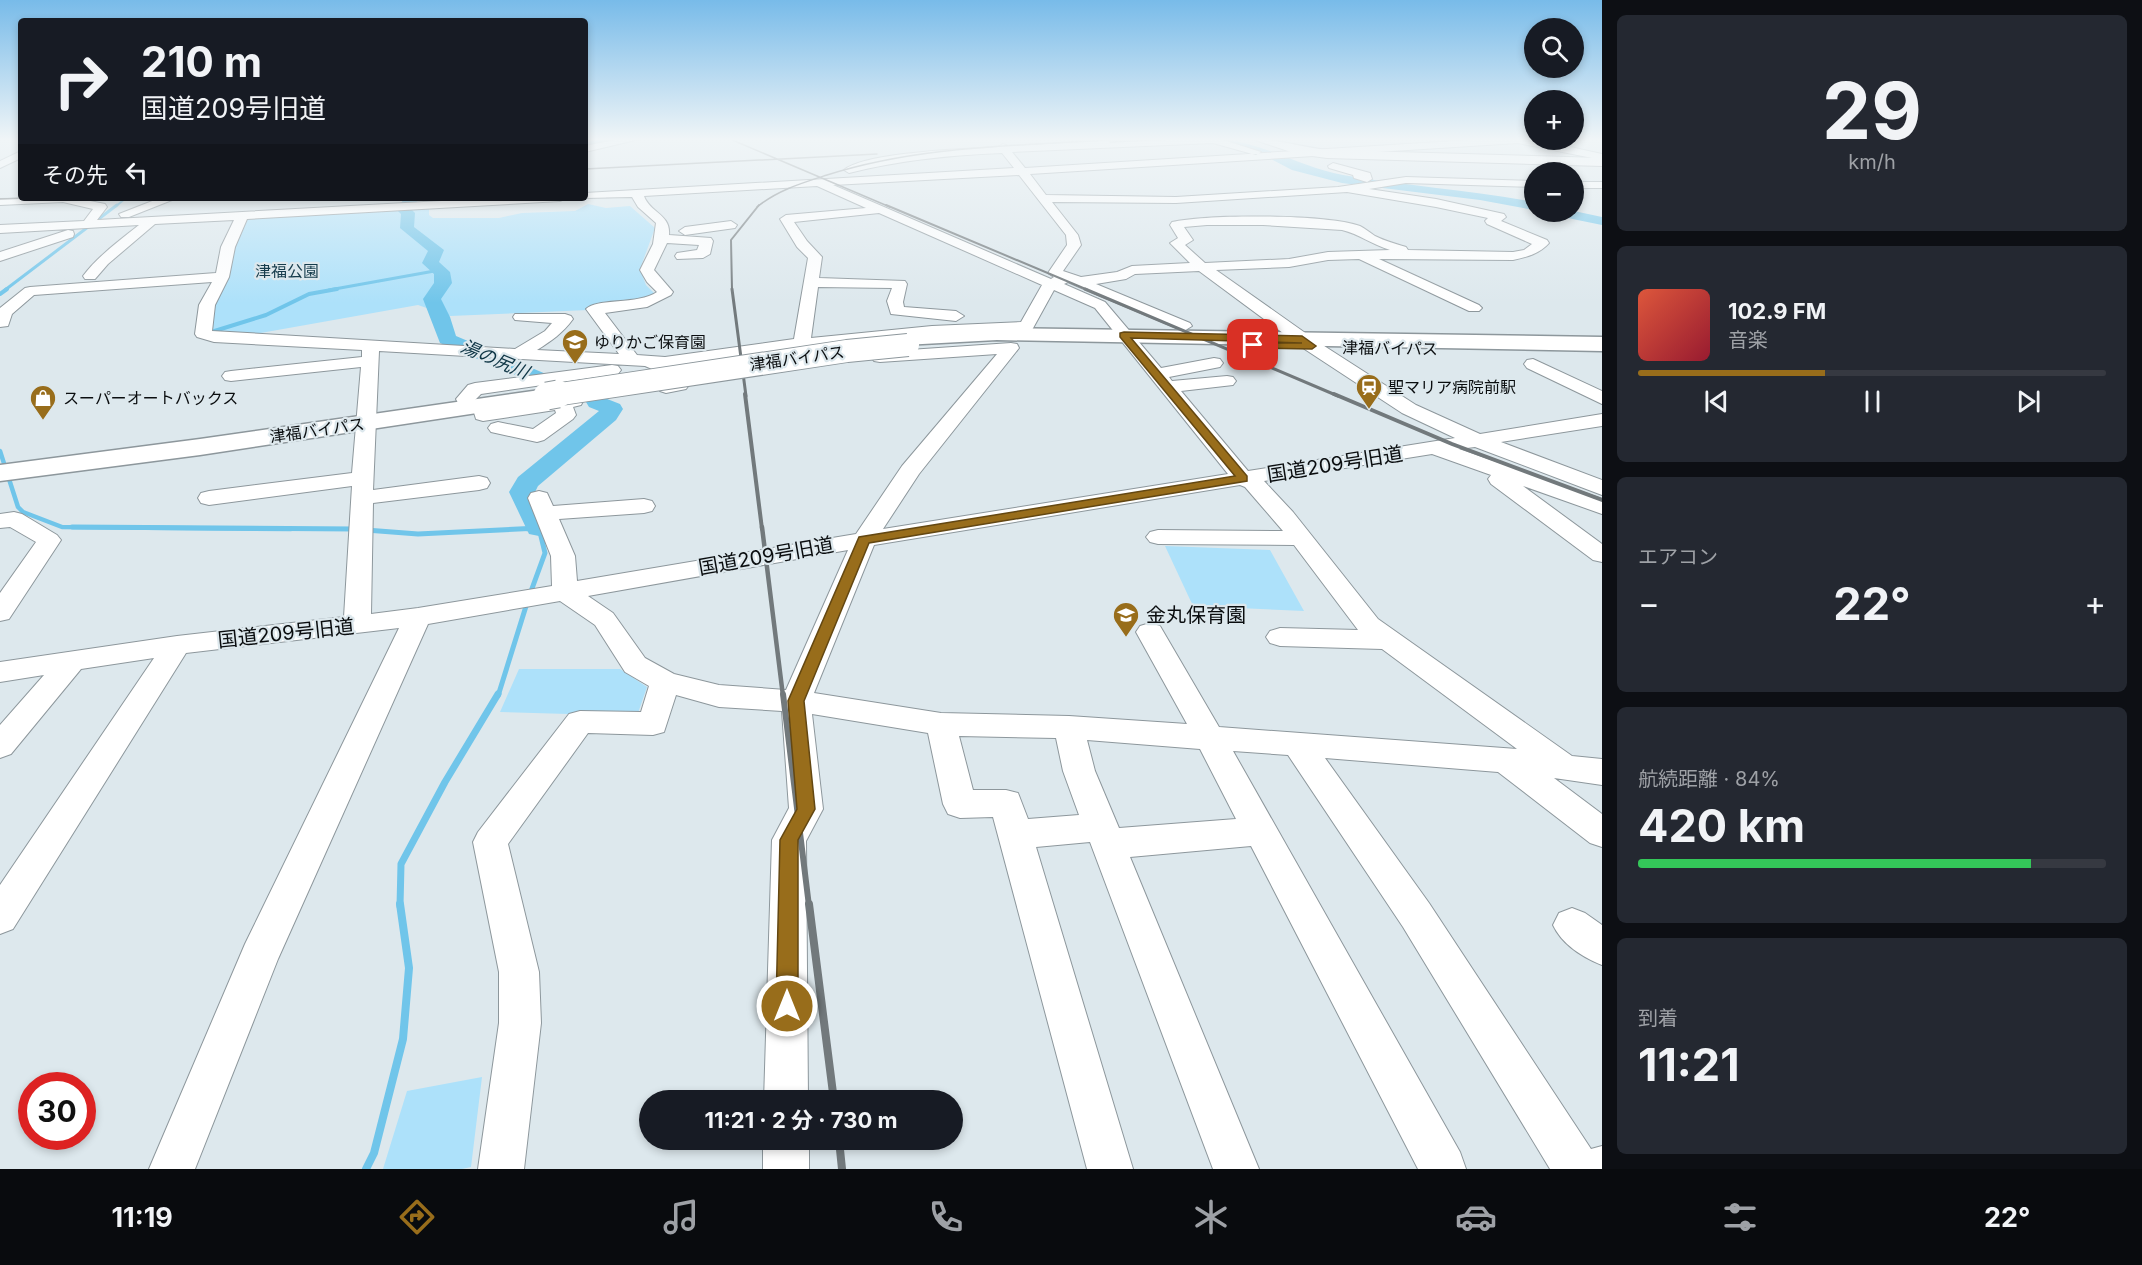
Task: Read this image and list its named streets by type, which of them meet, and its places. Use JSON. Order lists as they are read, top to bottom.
{
  "streets": {
    "highway": ["津福バイパス"],
    "street": ["国道209号旧道"]
  },
  "water": ["湯の尻川"],
  "parks": ["津福公園"],
  "places": {
    "school or university": ["ゆりかご保育園", "金丸保育園"],
    "station": ["聖マリア病院前駅"],
    "shop": ["スーパーオートバックス"]
  },
  "page": {
    "tile": [
      ["29", "km/h"],
      "エアコン",
      ["航続距離 · 84%", "420 km"],
      ["到着", "11:21"]
    ],
    "map_buttons": ["+", "−"],
    "turn": ["210 m", "国道209号旧道"],
    "then": "その先",
    "song": ["102.9 FM", "音楽"],
    "heat": ["−", "22°", "+"],
    "limit": "30",
    "trip": "11:21 · 2 分 · 730 m",
    "tabs": ["11:19", "22°"]
  }
}
